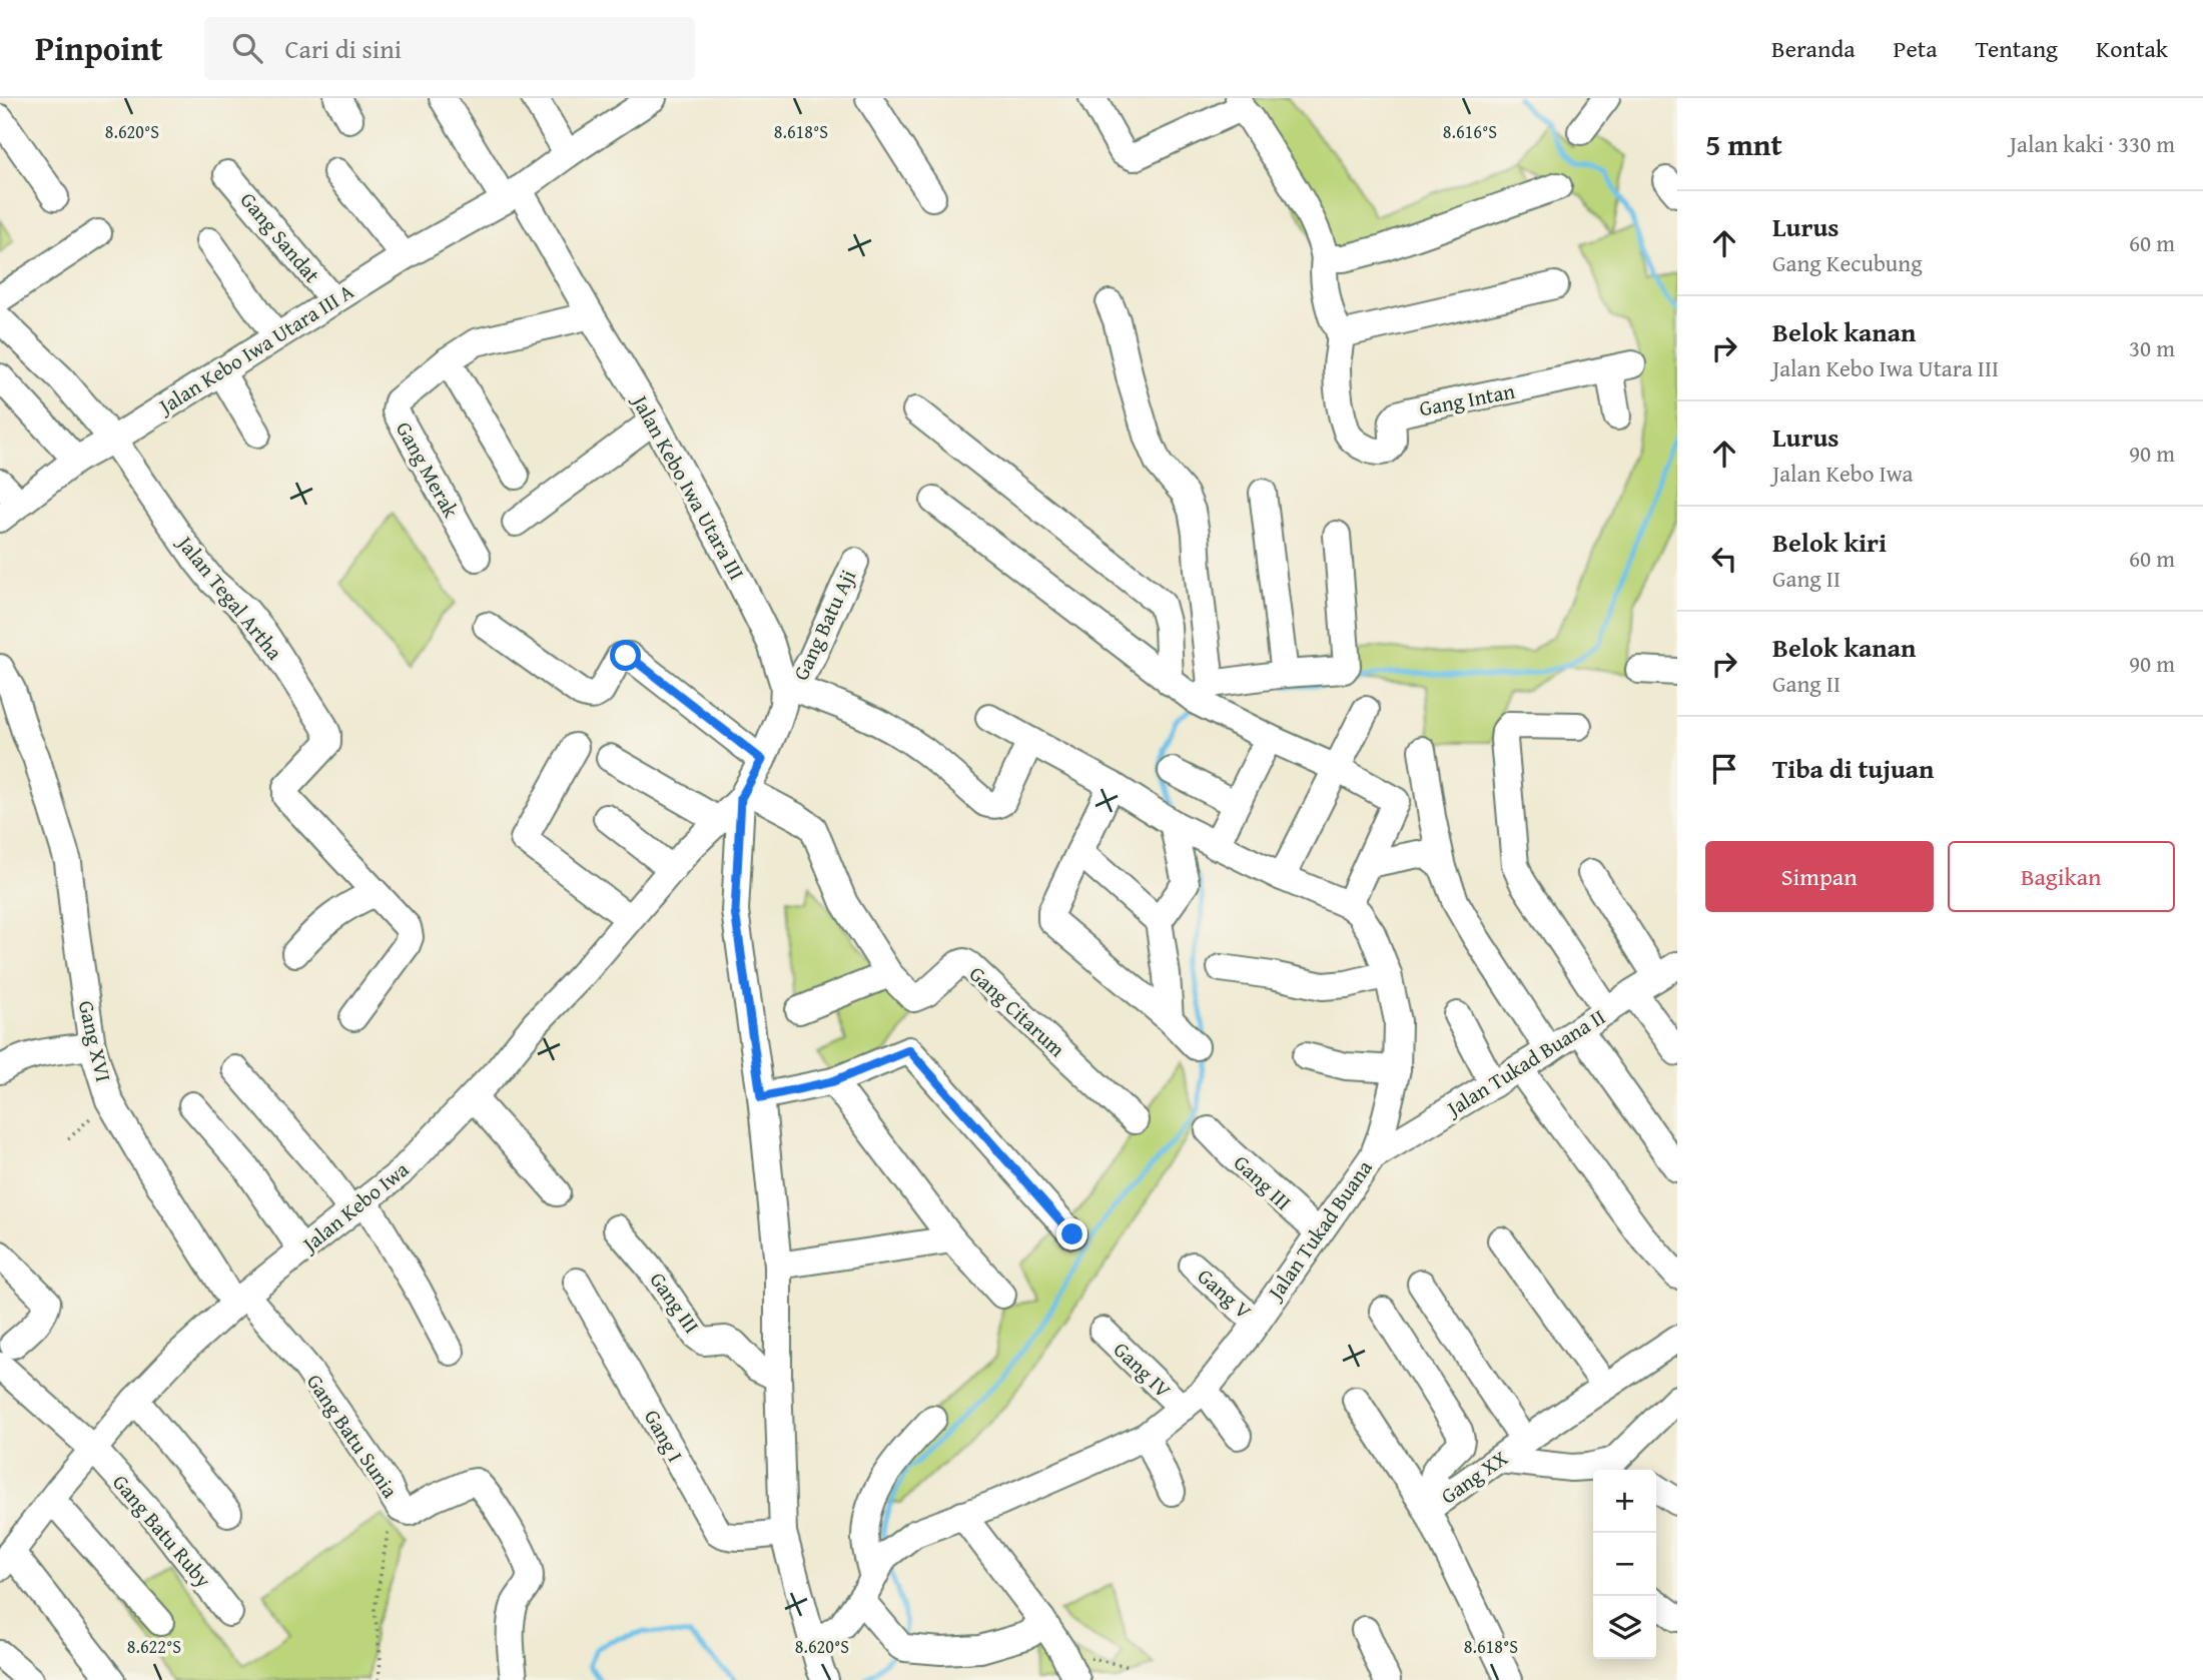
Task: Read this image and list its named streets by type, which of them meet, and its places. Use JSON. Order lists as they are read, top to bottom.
{
  "streets": {
    "street": [
      "Gang Sandat",
      "Jalan Kebo Iwa Utara III A",
      "Gang Intan",
      "Gang Merak",
      "Jalan Kebo Iwa Utara III",
      "Jalan Tegal Artha",
      "Gang Batu Aji",
      "Gang Citarum",
      "Gang XVI",
      "Jalan Tukad Buana II",
      "Gang III",
      "Jalan Kebo Iwa",
      "Jalan Tukad Buana",
      "Gang V",
      "Gang IV",
      "Gang Batu Sunia",
      "Gang I",
      "Gang XX",
      "Gang Batu Ruby"
    ]
  },
  "crossings": [
    ["Gang Sandat", "Jalan Kebo Iwa Utara III A"],
    ["Jalan Kebo Iwa Utara III A", "Jalan Kebo Iwa Utara III"],
    ["Jalan Kebo Iwa Utara III A", "Jalan Tegal Artha"],
    ["Gang Merak", "Jalan Kebo Iwa Utara III"],
    ["Jalan Kebo Iwa Utara III", "Gang Batu Aji"],
    ["Jalan Kebo Iwa Utara III", "Gang Citarum"],
    ["Jalan Kebo Iwa Utara III", "Jalan Kebo Iwa"],
    ["Gang XVI", "Jalan Kebo Iwa"],
    ["Gang XVI", "Gang Batu Sunia"],
    ["Jalan Tukad Buana II", "Jalan Tukad Buana"],
    ["Gang III", "Jalan Tukad Buana"],
    ["Jalan Kebo Iwa", "Gang Batu Sunia"],
    ["Jalan Kebo Iwa", "Gang Batu Ruby"],
    ["Jalan Tukad Buana", "Gang V"],
    ["Jalan Tukad Buana", "Gang IV"]
  ],
  "page": {
    "header": "Pinpoint",
    "search": "Cari di sini",
    "nav": [
      "Beranda",
      "Peta",
      "Tentang",
      "Kontak"
    ],
    "heading": ["5 mnt", "Jalan kaki · 330 m"],
    "list": [
      ["Lurus", "Gang Kecubung", "60 m"],
      ["Belok kanan", "Jalan Kebo Iwa Utara III", "30 m"],
      ["Lurus", "Jalan Kebo Iwa", "90 m"],
      ["Belok kiri", "Gang II", "60 m"],
      ["Belok kanan", "Gang II", "90 m"],
      "Tiba di tujuan"
    ],
    "buttons": ["Simpan", "Bagikan"],
    "map_buttons": ["+", "−"]
  },
  "coordinates": [
    "8.620°S",
    "8.618°S",
    "8.616°S",
    "8.622°S"
  ]
}
